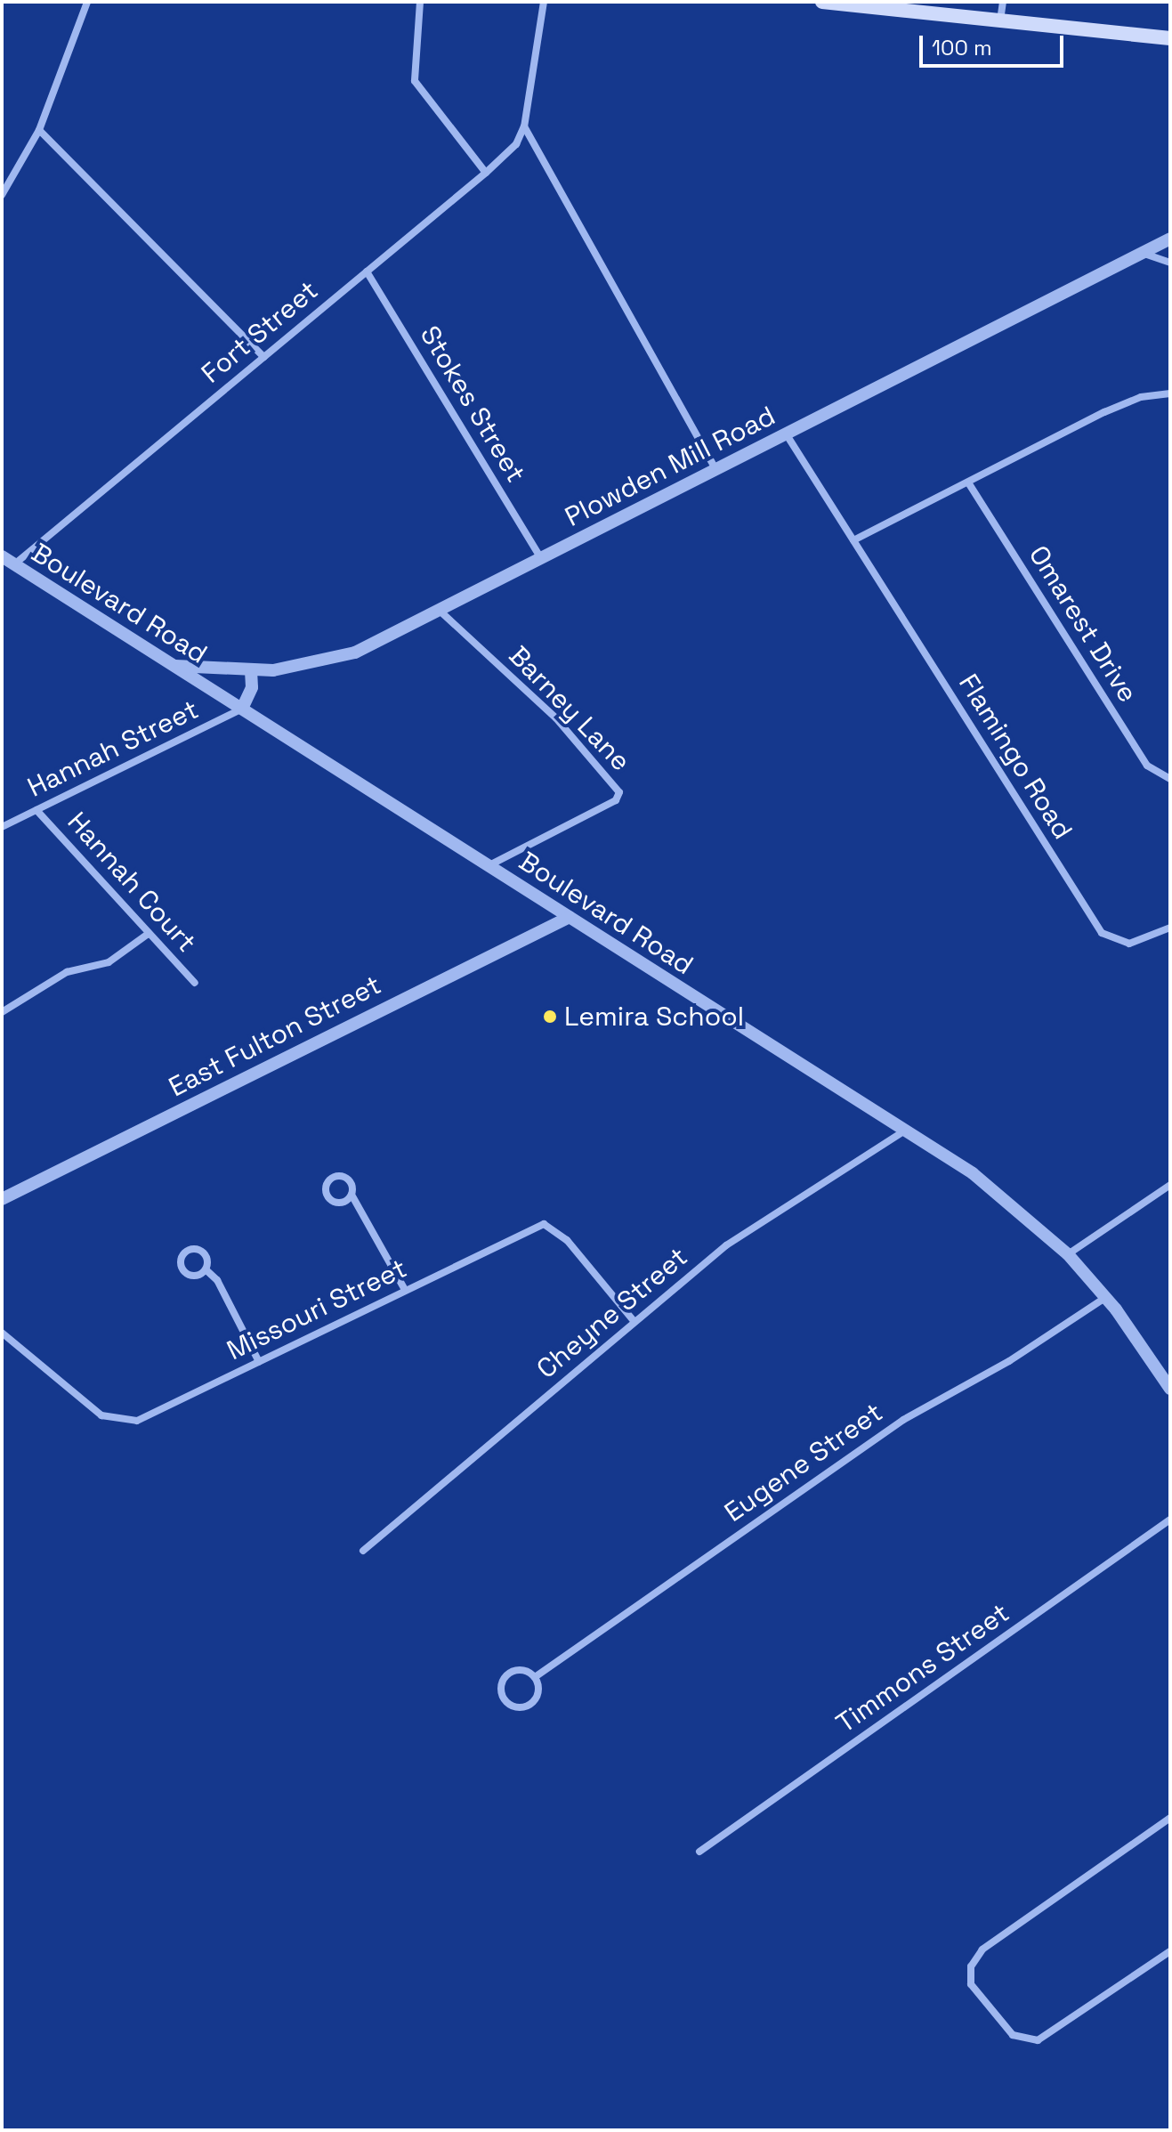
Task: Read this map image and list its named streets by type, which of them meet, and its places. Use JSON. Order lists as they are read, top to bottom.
{
  "streets": {
    "street": [
      "Fort Street",
      "Stokes Street",
      "Plowden Mill Road",
      "Boulevard Road",
      "Omarest Drive",
      "Barney Lane",
      "Hannah Street",
      "Flamingo Road",
      "Hannah Court",
      "East Fulton Street",
      "Missouri Street",
      "Cheyne Street",
      "Eugene Street",
      "Timmons Street"
    ]
  },
  "crossings": [
    ["Fort Street", "Stokes Street"],
    ["Fort Street", "Boulevard Road"],
    ["Stokes Street", "Plowden Mill Road"],
    ["Plowden Mill Road", "Boulevard Road"],
    ["Plowden Mill Road", "Barney Lane"],
    ["Plowden Mill Road", "Flamingo Road"],
    ["Boulevard Road", "Barney Lane"],
    ["Boulevard Road", "Hannah Street"],
    ["Boulevard Road", "East Fulton Street"],
    ["Boulevard Road", "Cheyne Street"],
    ["Boulevard Road", "Eugene Street"],
    ["Hannah Street", "Hannah Court"],
    ["Missouri Street", "Cheyne Street"]
  ],
  "places": ["Lemira School"],
  "scale_bar": "100 m"
}
